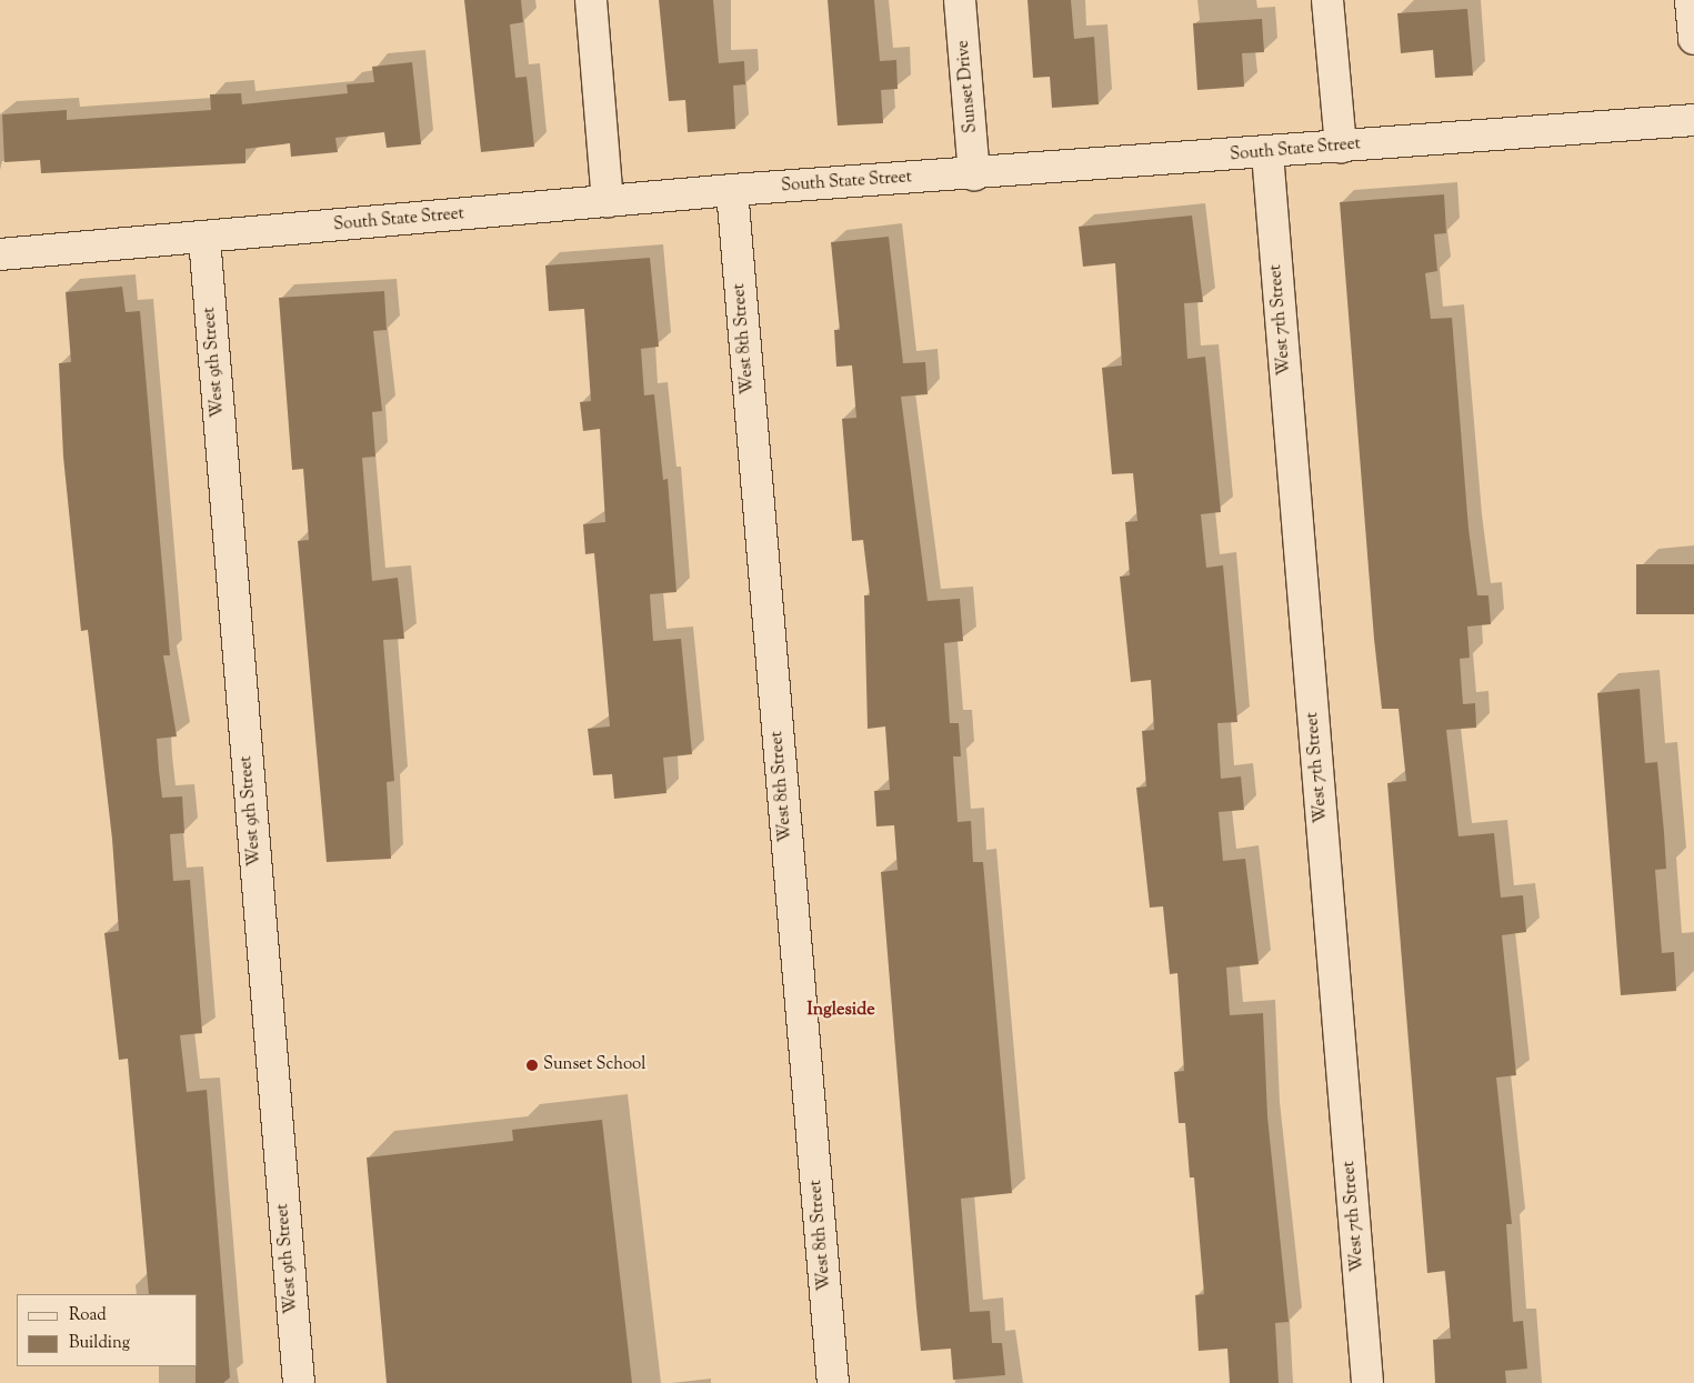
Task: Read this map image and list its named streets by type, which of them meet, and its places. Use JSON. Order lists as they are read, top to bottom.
{
  "streets": {
    "street": [
      "Sunset Drive",
      "South State Street",
      "West 7th Street",
      "West 8th Street",
      "West 9th Street"
    ]
  },
  "crossings": [
    ["Sunset Drive", "South State Street"],
    ["South State Street", "West 7th Street"],
    ["South State Street", "West 8th Street"],
    ["South State Street", "West 9th Street"]
  ],
  "districts": ["Ingleside"],
  "places": ["Sunset School"],
  "legend": ["Road", "Building"]
}
